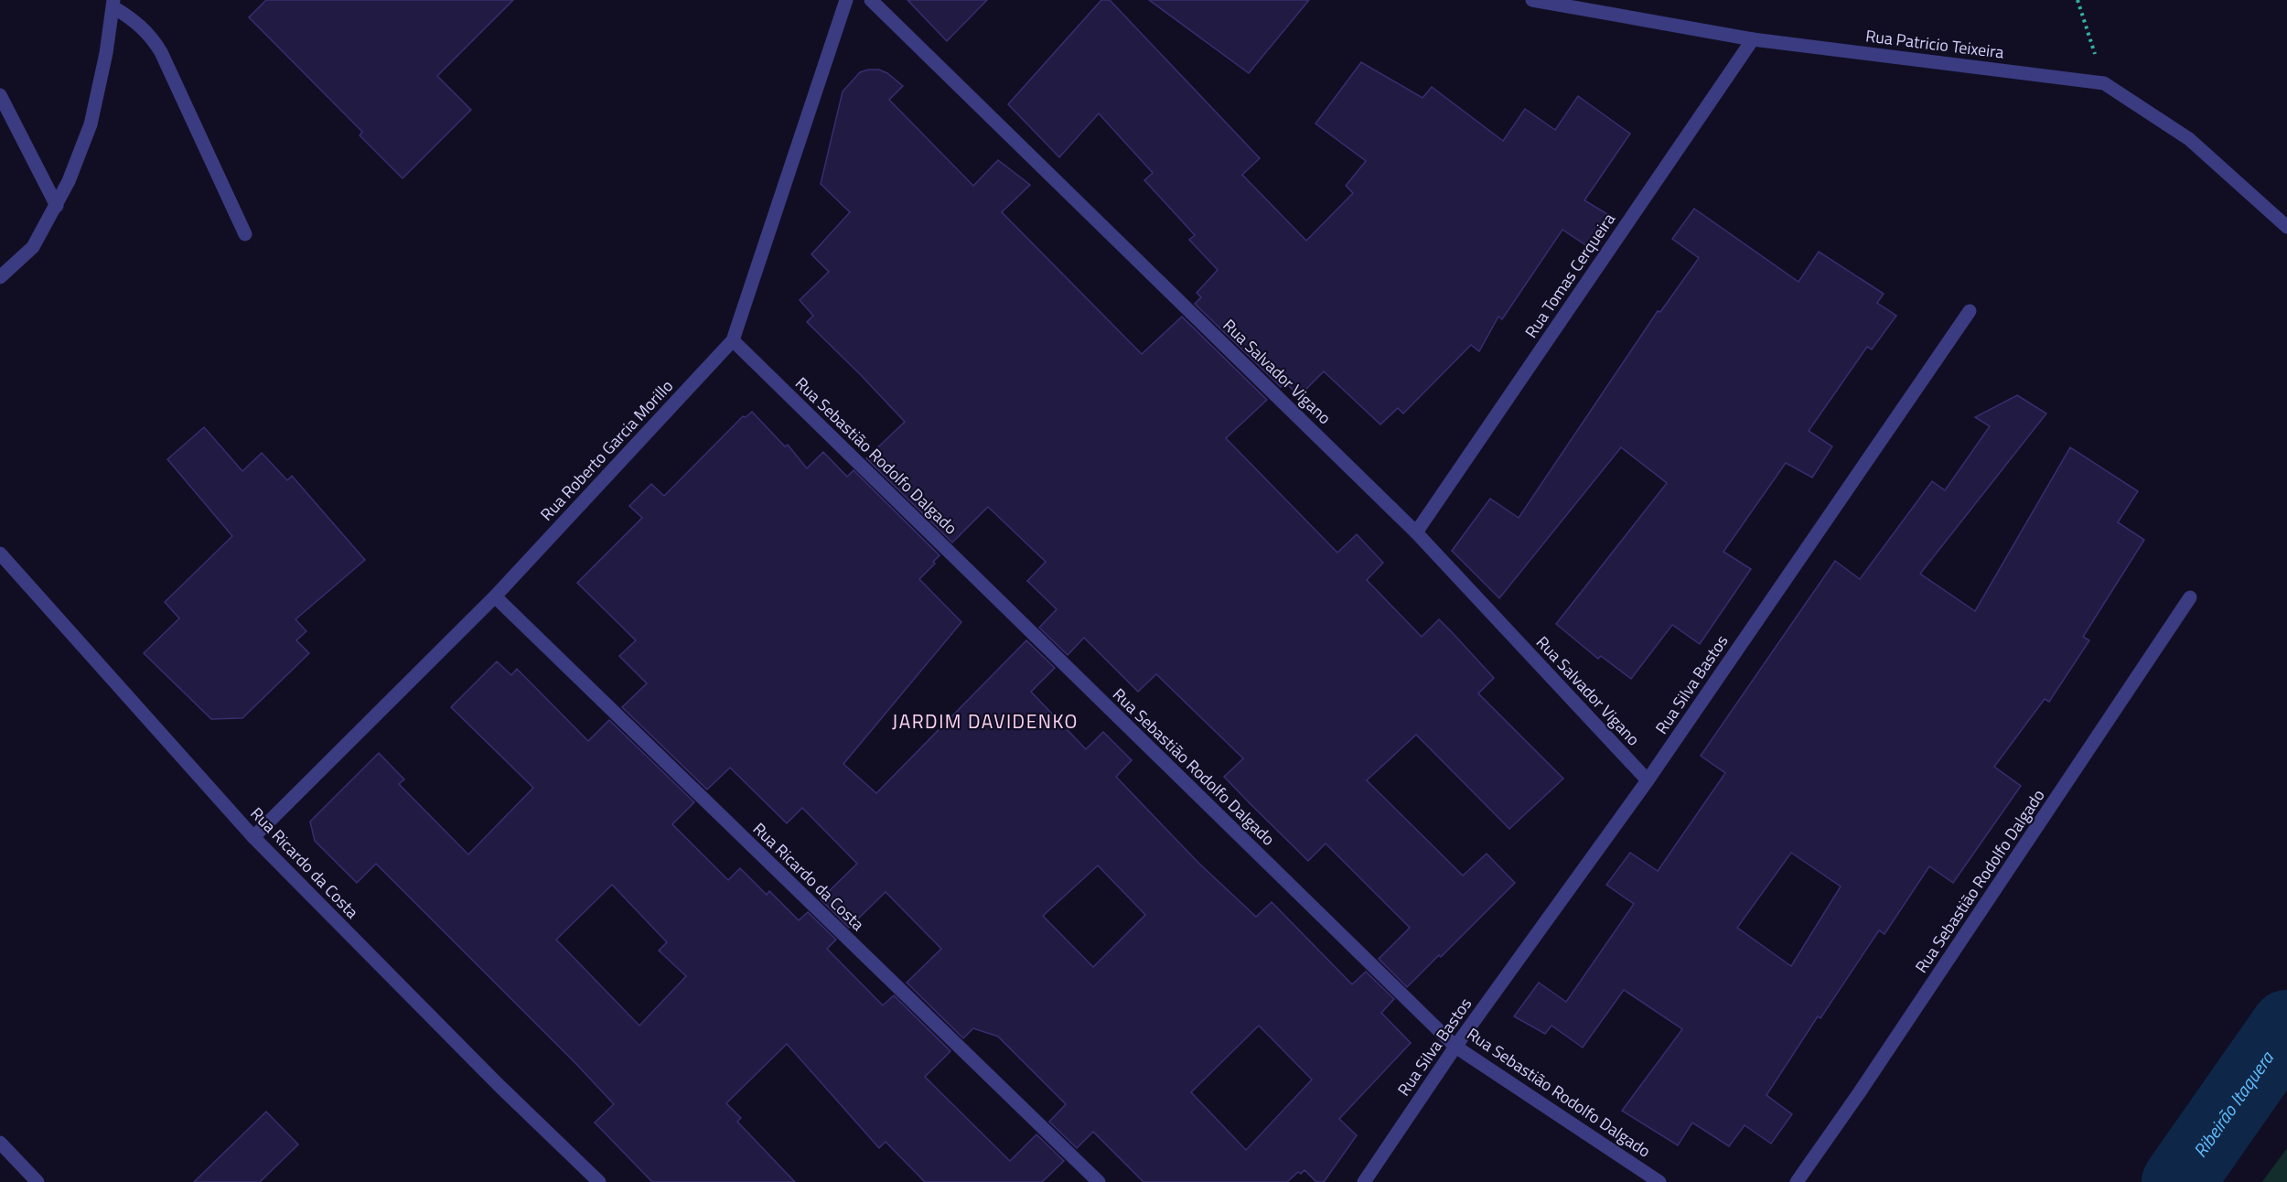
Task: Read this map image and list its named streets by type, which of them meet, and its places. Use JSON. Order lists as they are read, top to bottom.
{
  "streets": {
    "street": [
      "Rua Patricio Teixeira",
      "Rua Tomas Cerqueira",
      "Rua Salvador Vigano",
      "Rua Roberto Garcia Morillo",
      "Rua Sebastião Rodolfo Dalgado",
      "Rua Silva Bastos",
      "Rua Ricardo da Costa"
    ]
  },
  "crossings": [
    ["Rua Patricio Teixeira", "Rua Tomas Cerqueira"],
    ["Rua Tomas Cerqueira", "Rua Salvador Vigano"],
    ["Rua Salvador Vigano", "Rua Silva Bastos"],
    ["Rua Roberto Garcia Morillo", "Rua Sebastião Rodolfo Dalgado"],
    ["Rua Roberto Garcia Morillo", "Rua Ricardo da Costa"],
    ["Rua Sebastião Rodolfo Dalgado", "Rua Silva Bastos"]
  ],
  "districts": ["JARDIM DAVIDENKO"],
  "water": ["Ribeirão Itaquera"]
}
